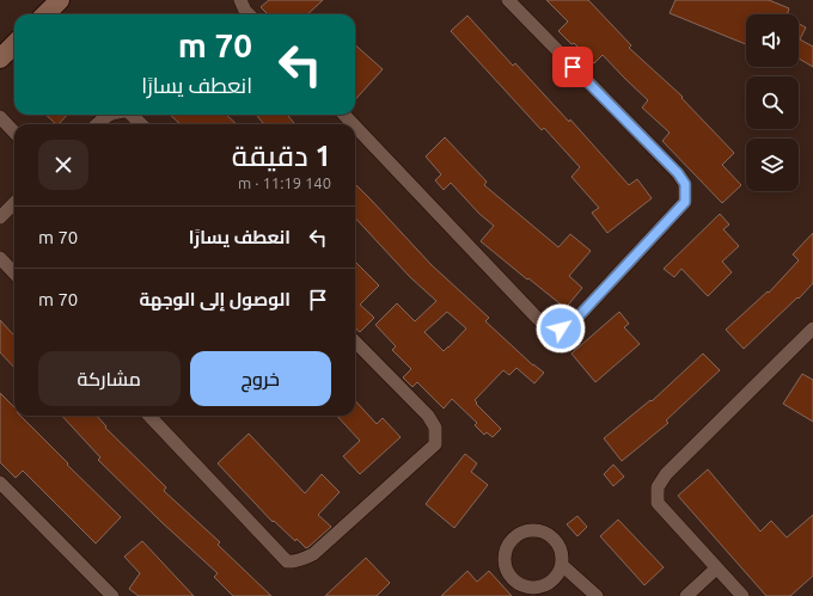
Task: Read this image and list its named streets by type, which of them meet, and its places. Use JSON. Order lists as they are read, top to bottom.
{
  "page": {
    "turn": ["70 m", "انعطف يسارًا"],
    "heading": ["1 دقيقة", "140 m · 11:19"],
    "list": [
      {
        "name": "انعطف يسارًا",
        "value": "70 m"
      },
      {
        "name": "الوصول إلى الوجهة",
        "value": "70 m"
      }
    ],
    "buttons": ["خروج", "مشاركة"]
  }
}
